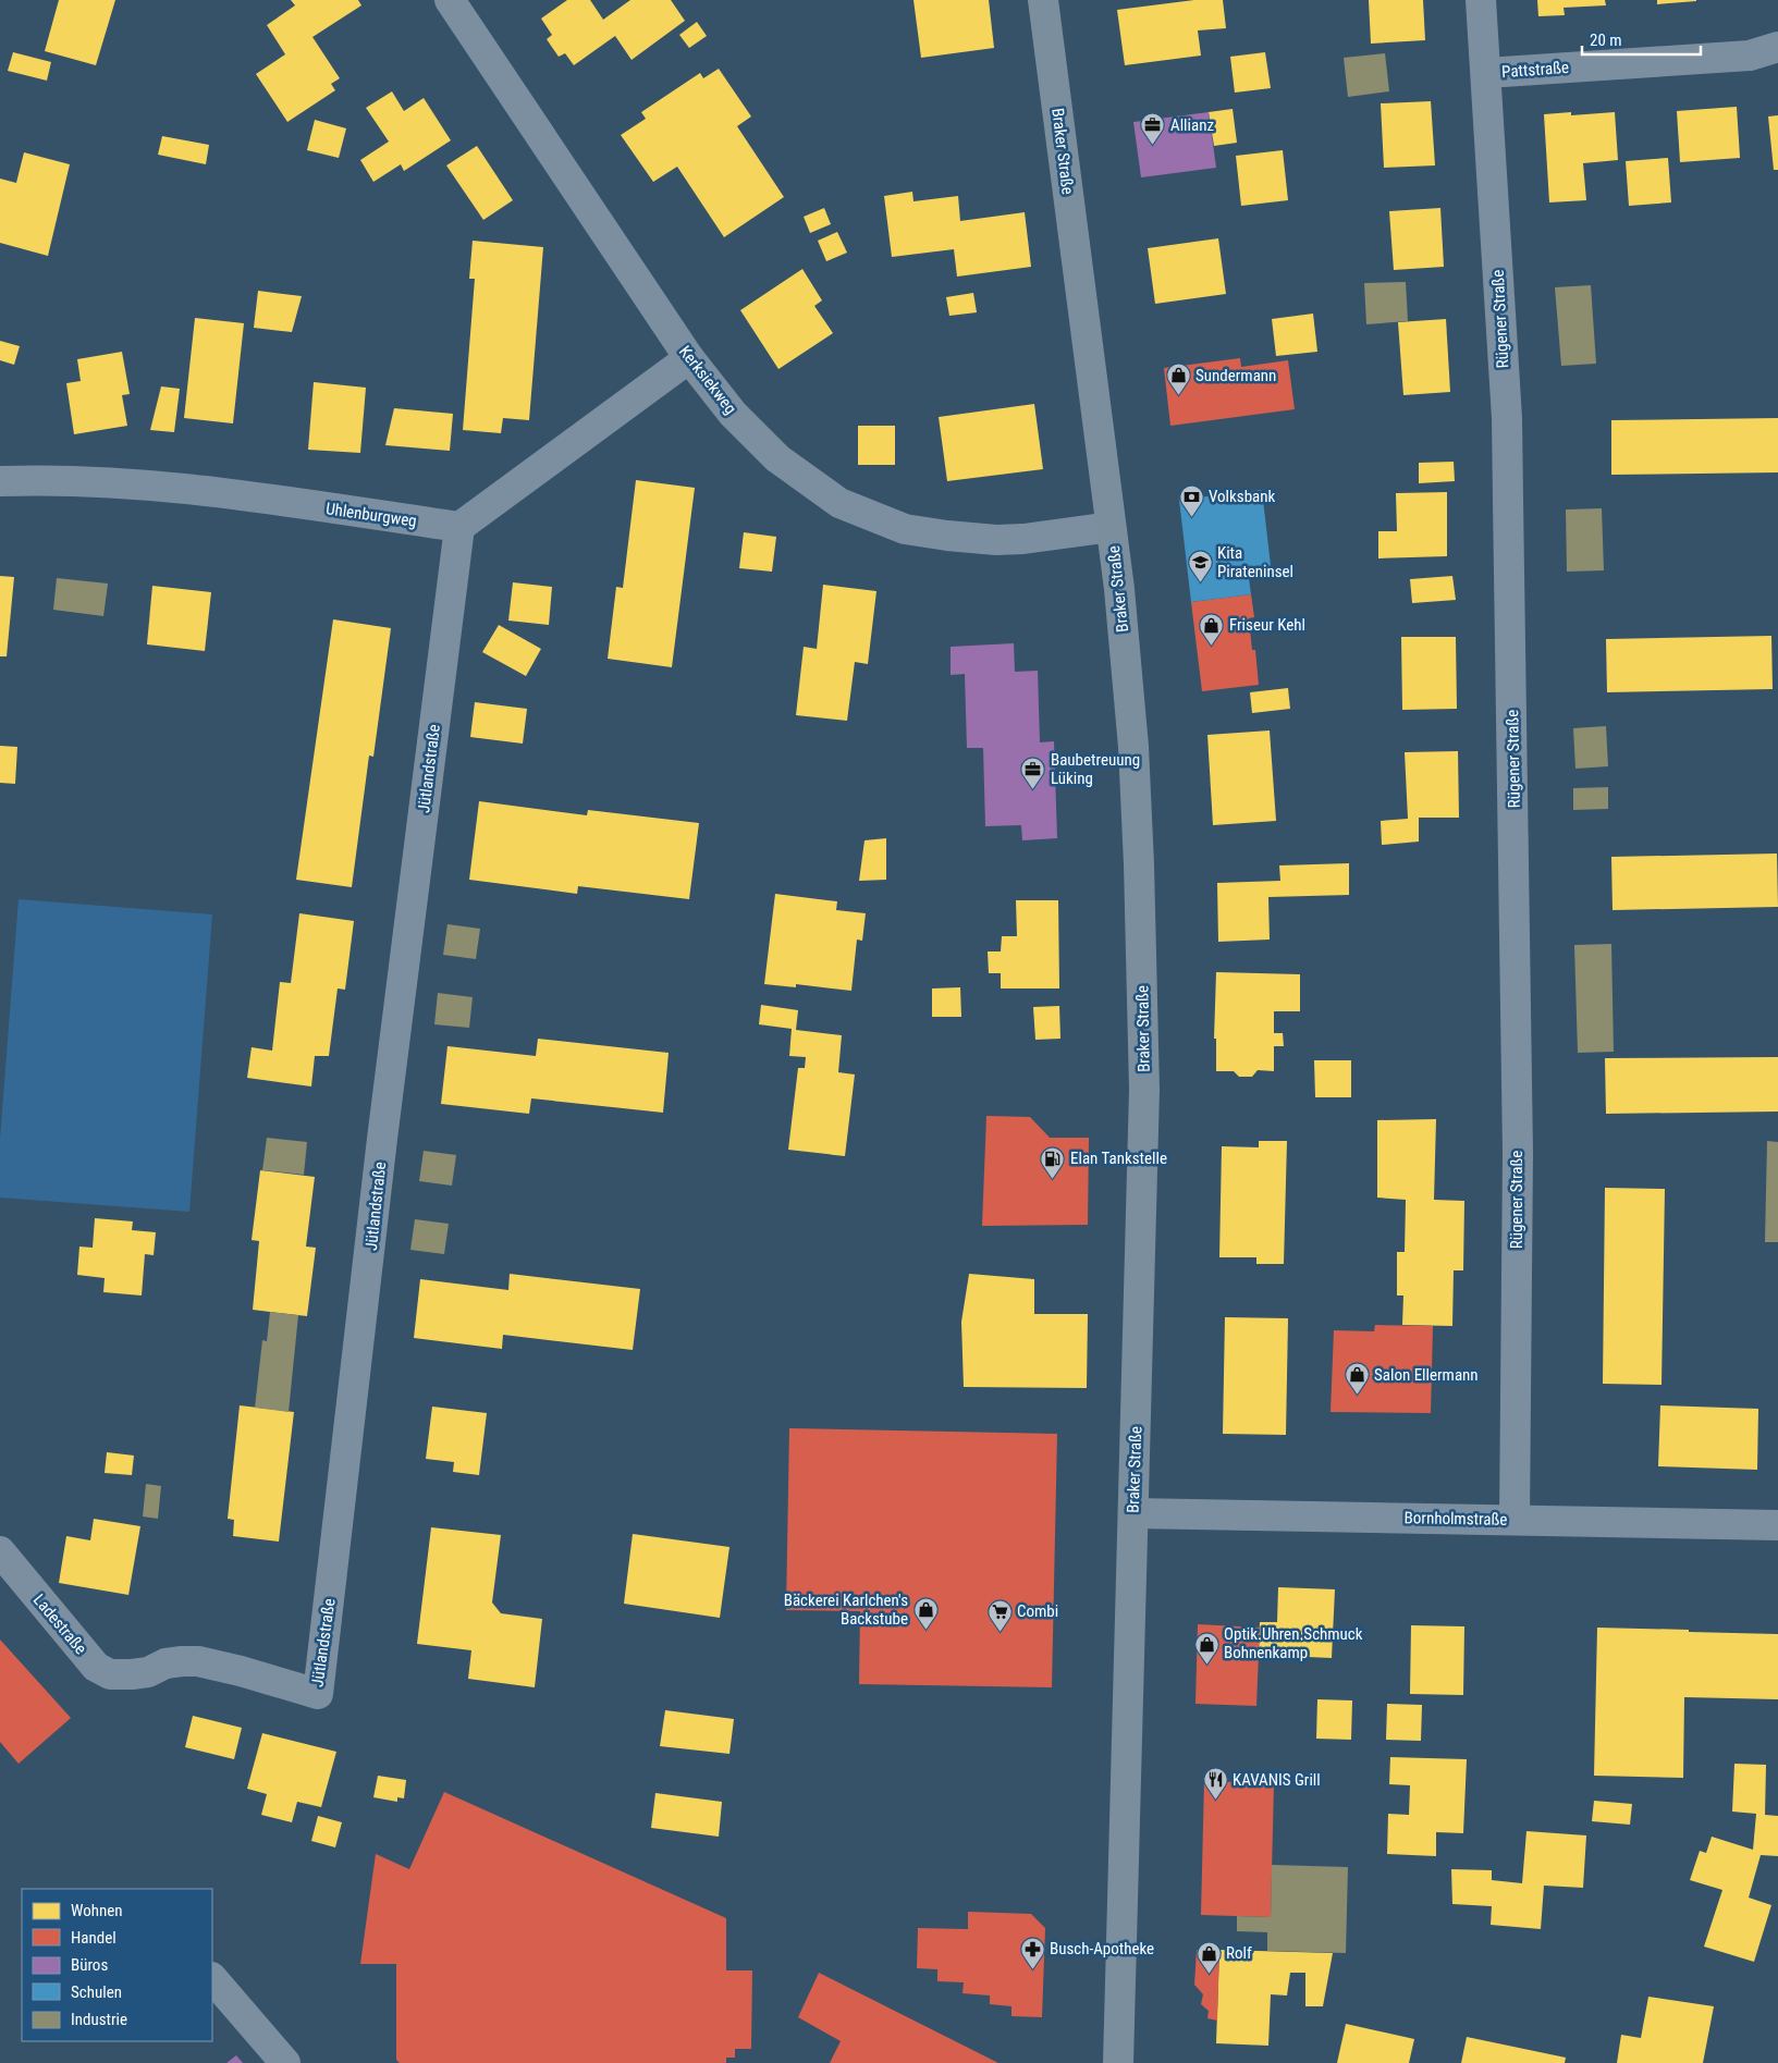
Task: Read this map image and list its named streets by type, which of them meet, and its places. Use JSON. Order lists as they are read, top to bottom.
{
  "streets": {
    "main road": ["Braker Straße"],
    "street": [
      "Pattstraße",
      "Rügener Straße",
      "Kerksiekweg",
      "Uhlenburgweg",
      "Jütlandstraße",
      "Bornholmstraße",
      "Ladestraße"
    ]
  },
  "crossings": [
    ["Pattstraße", "Rügener Straße"],
    ["Braker Straße", "Kerksiekweg"],
    ["Braker Straße", "Bornholmstraße"],
    ["Rügener Straße", "Bornholmstraße"],
    ["Uhlenburgweg", "Jütlandstraße"],
    ["Jütlandstraße", "Ladestraße"]
  ],
  "places": {
    "office": ["Allianz", "Baubetreuung Lüking"],
    "shop": [
      "Sundermann",
      "Friseur Kehl",
      "Salon Ellermann",
      "Bäckerei Karlchen's Backstube",
      "Optik.Uhren.Schmuck Bohnenkamp",
      "Rolf"
    ],
    "bank": ["Volksbank"],
    "school or university": ["Kita Pirateninsel"],
    "fuel station": ["Elan Tankstelle"],
    "supermarket": ["Combi"],
    "restaurant": ["KAVANIS Grill"],
    "pharmacy": ["Busch-Apotheke"]
  },
  "legend": [
    "Wohnen",
    "Handel",
    "Büros",
    "Schulen",
    "Industrie"
  ],
  "scale_bar": "20 m"
}
